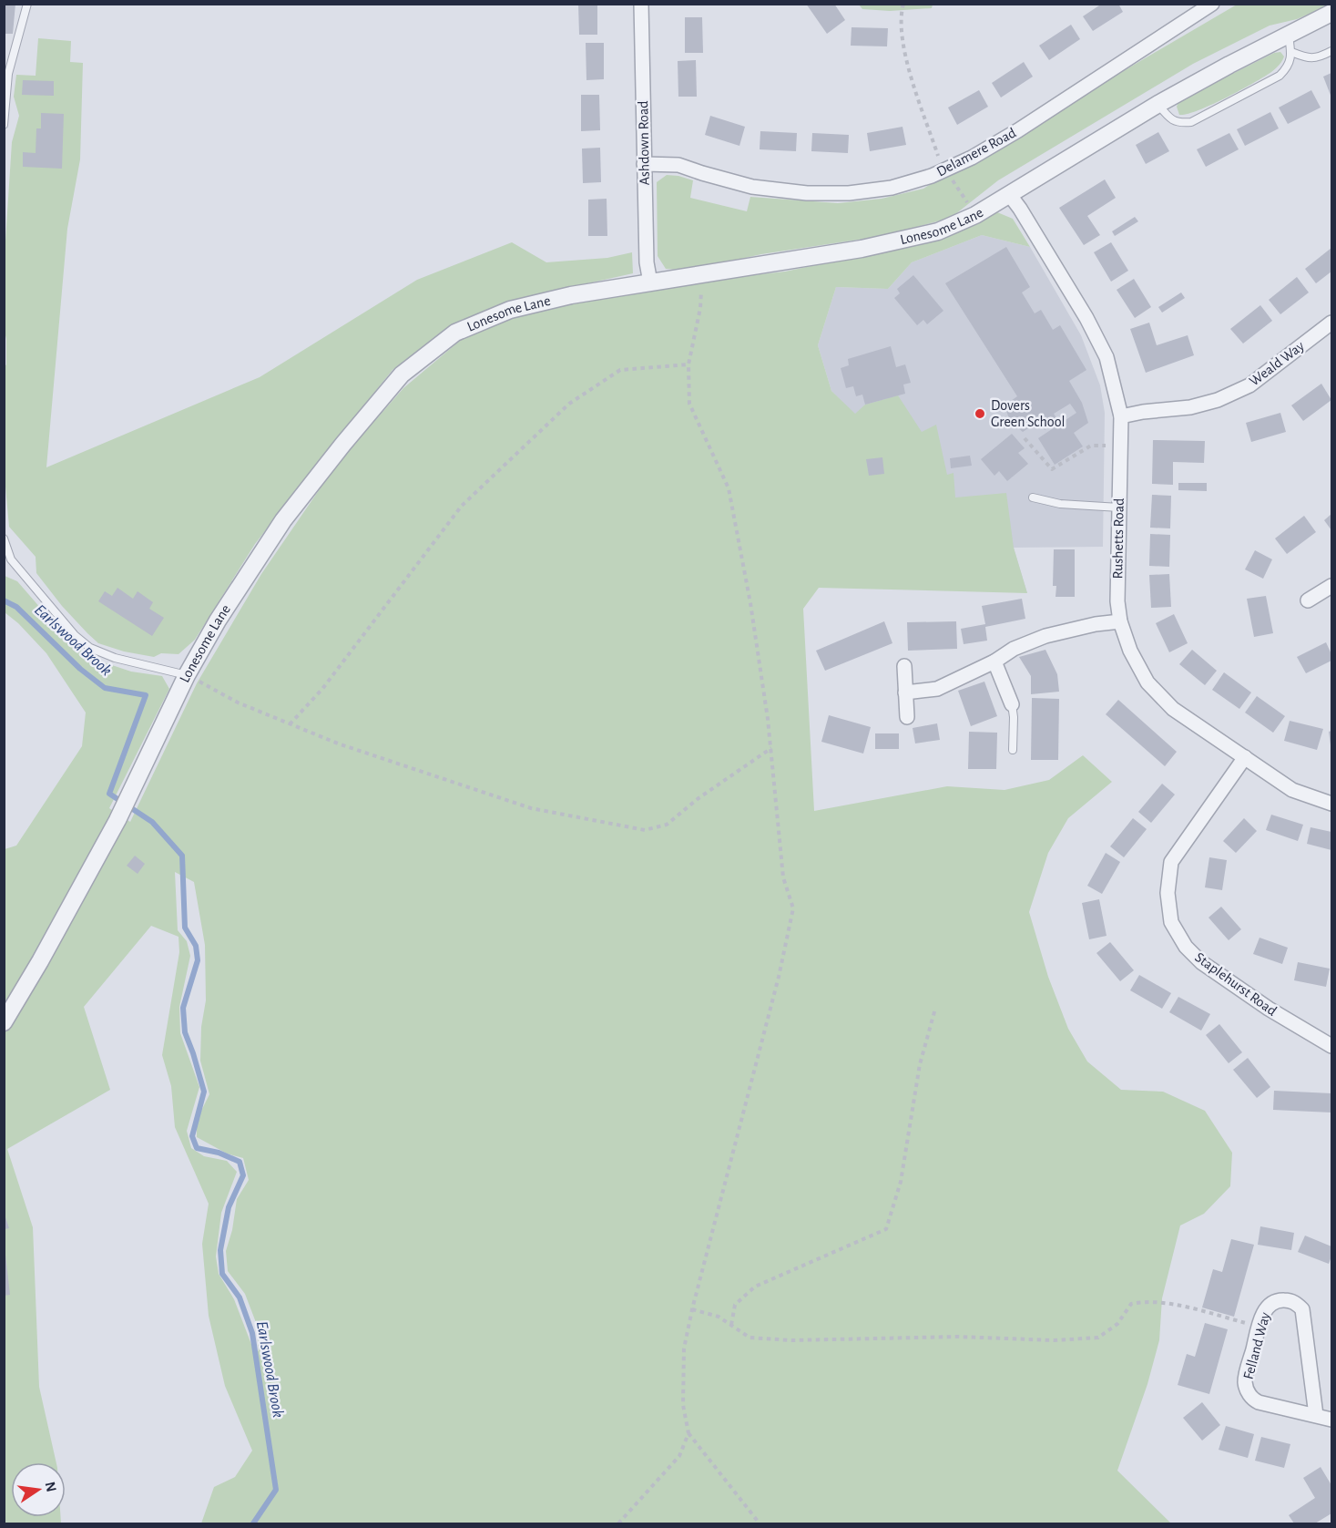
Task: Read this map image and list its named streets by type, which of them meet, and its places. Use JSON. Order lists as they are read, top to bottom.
{
  "streets": {
    "street": [
      "Ashdown Road",
      "Delamere Road",
      "Lonesome Lane",
      "Weald Way",
      "Rushetts Road",
      "Staplehurst Road",
      "Felland Way"
    ]
  },
  "crossings": [
    ["Ashdown Road", "Delamere Road"],
    ["Ashdown Road", "Lonesome Lane"],
    ["Lonesome Lane", "Rushetts Road"],
    ["Weald Way", "Rushetts Road"],
    ["Rushetts Road", "Staplehurst Road"]
  ],
  "water": ["Earlswood Brook"],
  "places": ["Dovers Green School"],
  "north": "right"
}
